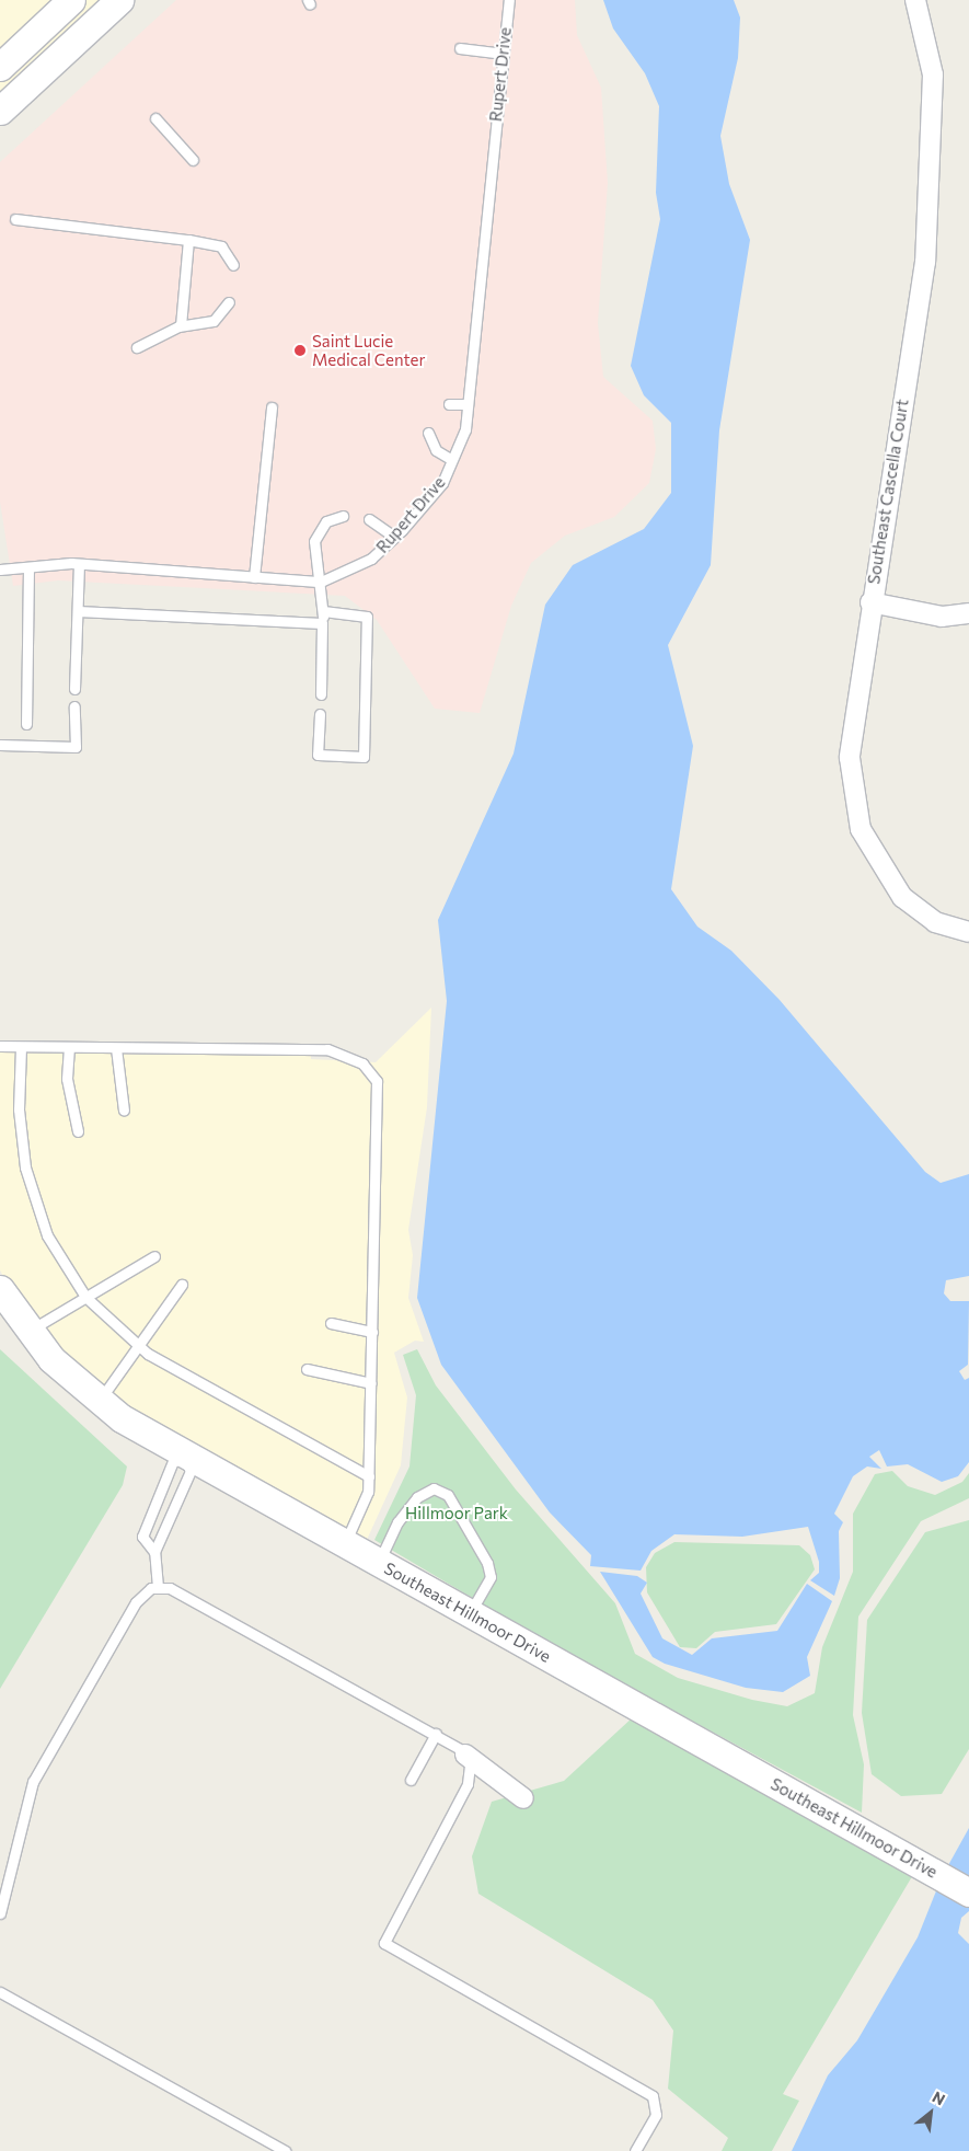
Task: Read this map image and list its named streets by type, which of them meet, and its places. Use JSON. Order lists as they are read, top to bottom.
{
  "streets": {
    "street": ["Southeast Cascella Court", "Southeast Hillmoor Drive"],
    "lane": ["Rupert Drive"]
  },
  "parks": ["Hillmoor Park"],
  "places": ["Saint Lucie Medical Center"],
  "north": "top right"
}
